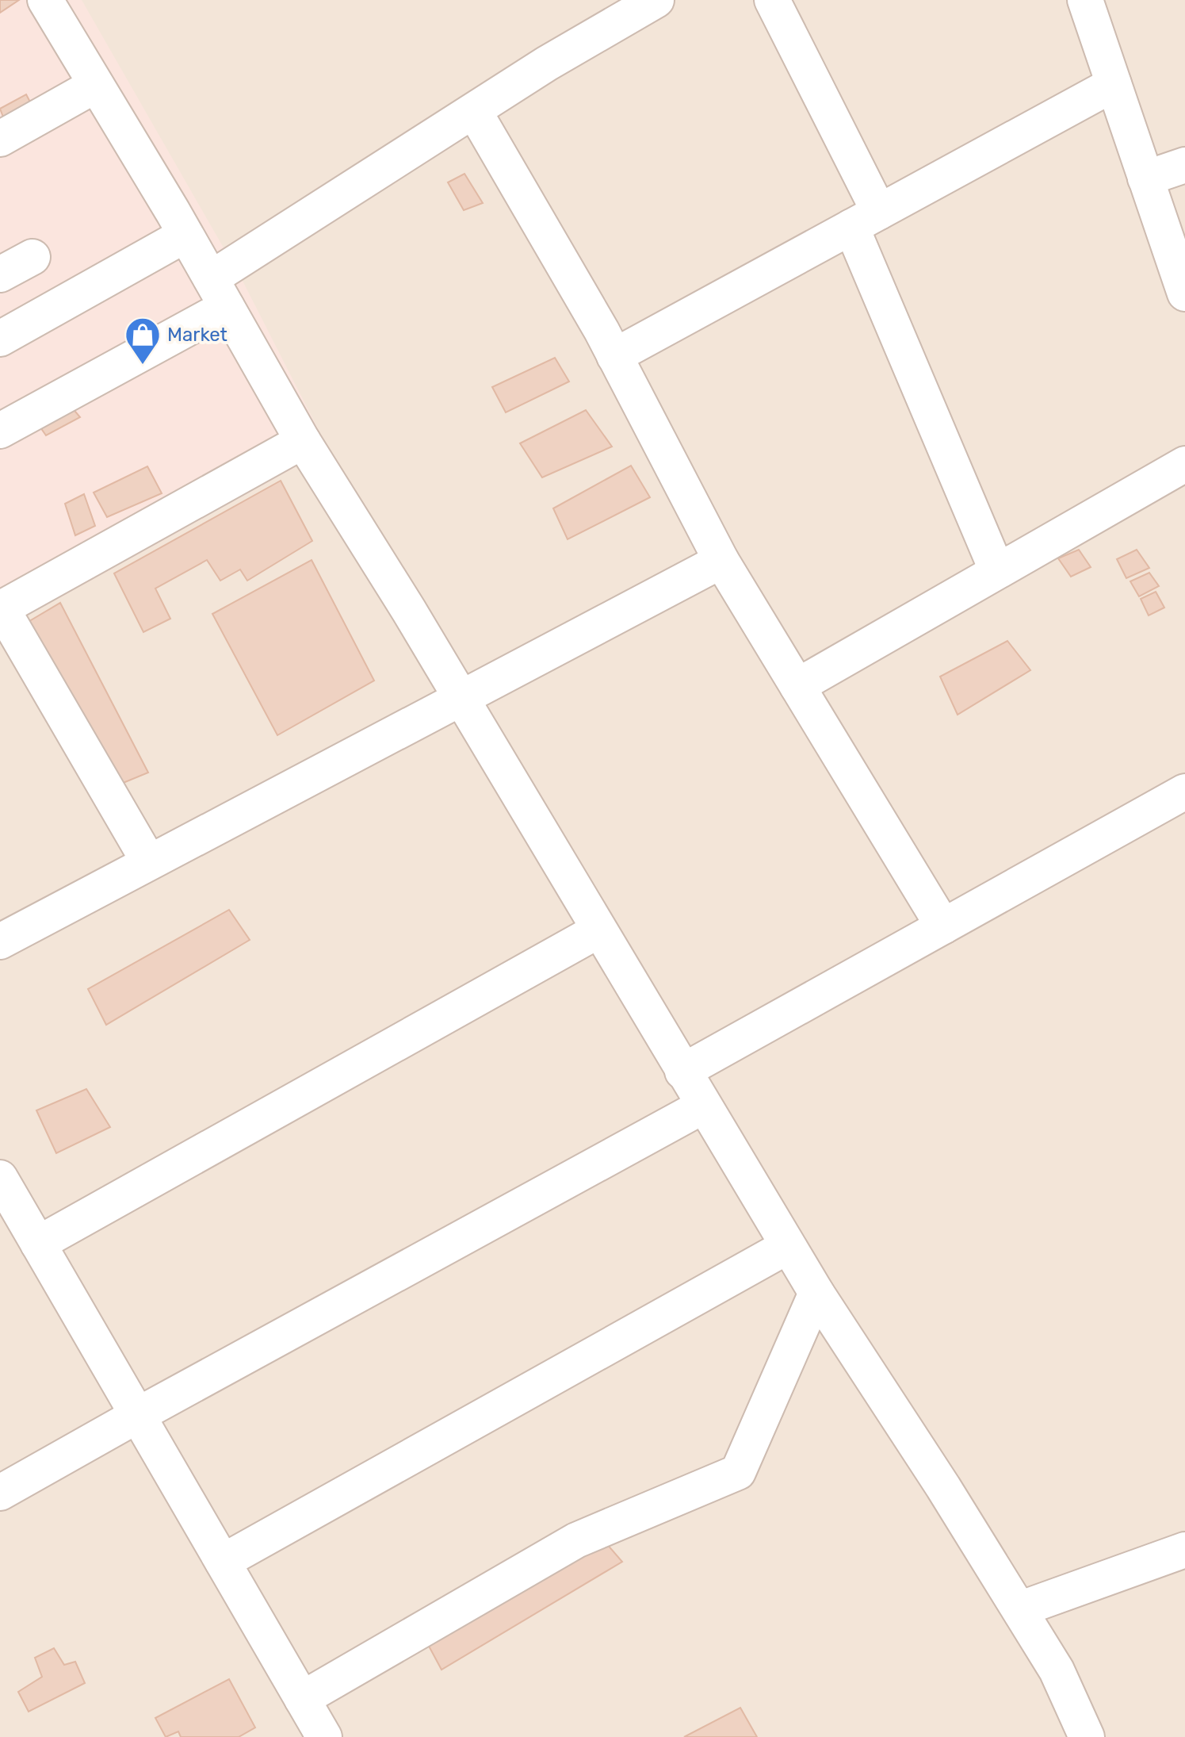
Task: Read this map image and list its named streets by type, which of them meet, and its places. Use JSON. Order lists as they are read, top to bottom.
{
  "places": {
    "shop": ["Market"]
  }
}
